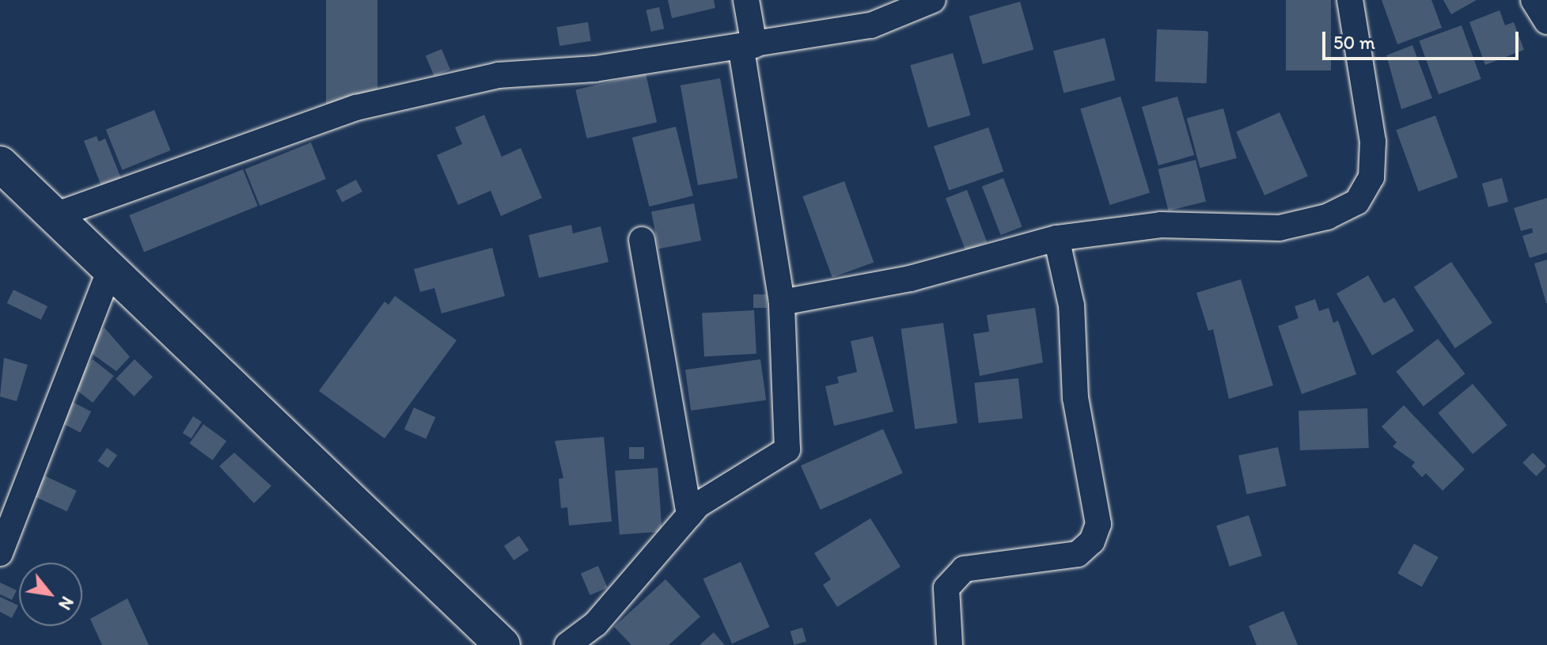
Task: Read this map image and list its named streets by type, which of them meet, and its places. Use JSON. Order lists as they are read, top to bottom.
{
  "scale_bar": "50 m",
  "north": "bottom right"
}
